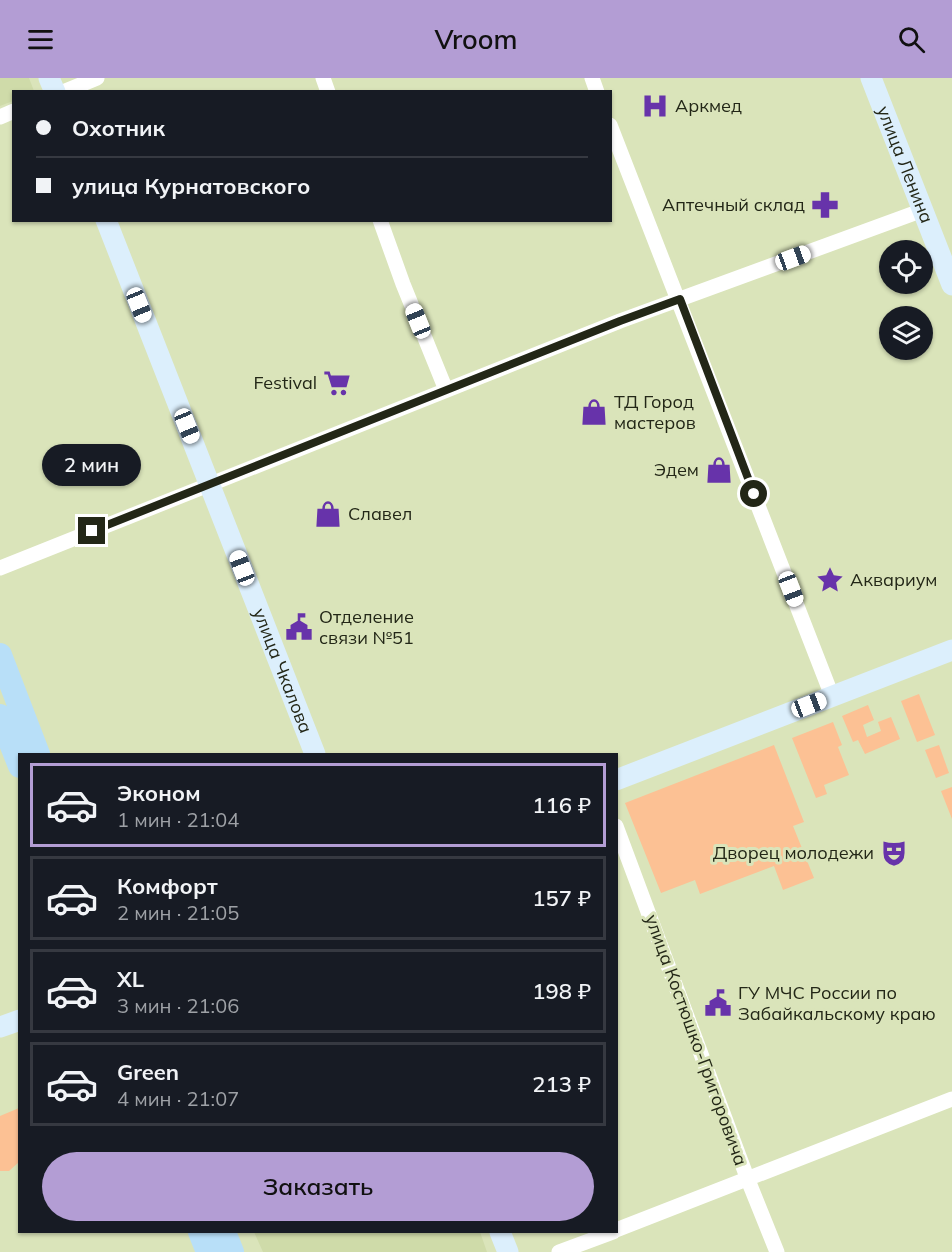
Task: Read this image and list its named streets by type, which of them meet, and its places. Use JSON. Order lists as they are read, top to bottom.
{
  "streets": {
    "main road": ["улица Ленина", "улица Чкалова"],
    "street": ["улица Костюшко-Григоровича"]
  },
  "places": {
    "hospital": ["Аркмед"],
    "pharmacy": ["Аптечный склад"],
    "supermarket": ["Festival"],
    "shop": ["ТД Город мастеров", "Эдем", "Славел"],
    "place": ["Аквариум"],
    "public building": ["Отделение связи №51", "ГУ МЧС России по Забайкальскому краю"],
    "theatre": ["Дворец молодежи"]
  },
  "page": {
    "header": "Vroom",
    "banner": ["Охотник", "улица Курнатовского"],
    "bubble": "2 мин",
    "list": [
      {
        "name": "Эконом",
        "note": "1 мин · 21:04",
        "value": "116 ₽"
      },
      {
        "name": "Комфорт",
        "note": "2 мин · 21:05",
        "value": "157 ₽"
      },
      {
        "name": "XL",
        "note": "3 мин · 21:06",
        "value": "198 ₽"
      },
      {
        "name": "Green",
        "note": "4 мин · 21:07",
        "value": "213 ₽"
      }
    ],
    "buttons": "Заказать"
  }
}
